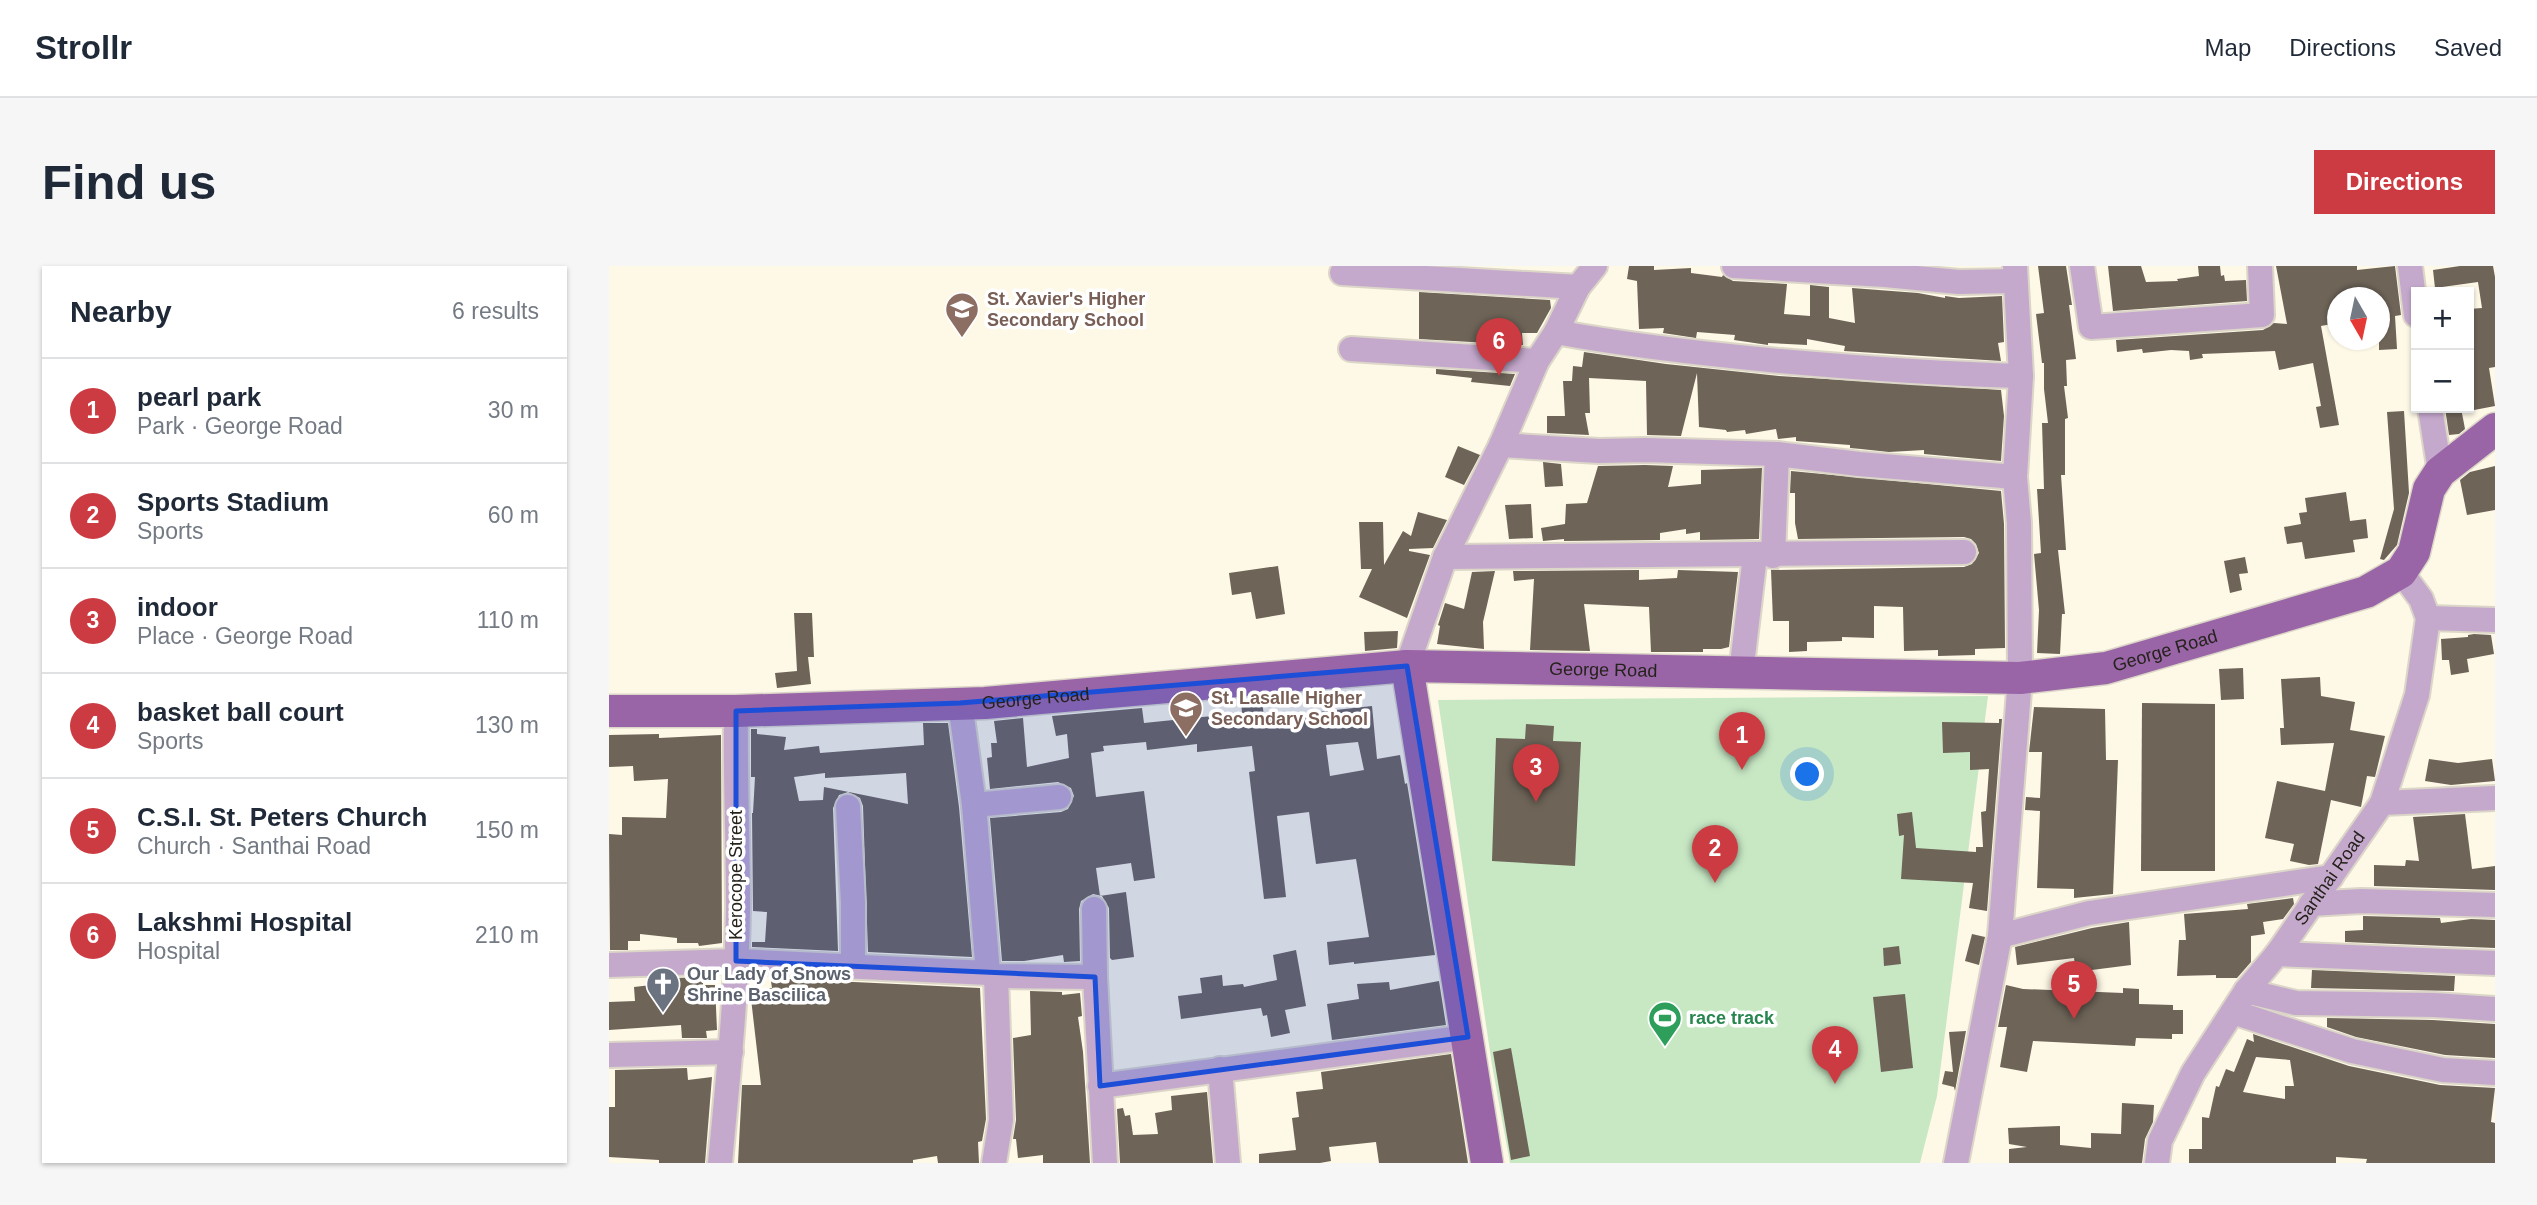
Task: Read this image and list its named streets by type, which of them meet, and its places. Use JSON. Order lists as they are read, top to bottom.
{
  "streets": {
    "main road": ["George Road"],
    "street": ["Kerocope Street", "Santhai Road"]
  },
  "crossings": [
    ["George Road", "Kerocope Street"]
  ],
  "places": {
    "school or university": ["St. Xavier's Higher Secondary School", "St. Lasalle Higher Secondary School"],
    "church": ["Our Lady of Snows Shrine Bascilica"],
    "sports": ["race track"]
  },
  "north": "bottom",
  "page": {
    "header": "Strollr",
    "nav": ["Map", "Directions", "Saved"],
    "buttons": "Directions",
    "title": "Find us",
    "heading": ["Nearby", "6 results"],
    "map_buttons": ["+", "−"],
    "pins": [
      "6",
      "1",
      "3",
      "2",
      "5",
      "4"
    ],
    "list": [
      {
        "mark": "1",
        "name": "pearl park",
        "note": "Park · George Road",
        "value": "30 m"
      },
      {
        "mark": "2",
        "name": "Sports Stadium",
        "note": "Sports",
        "value": "60 m"
      },
      {
        "mark": "3",
        "name": "indoor",
        "note": "Place · George Road",
        "value": "110 m"
      },
      {
        "mark": "4",
        "name": "basket ball court",
        "note": "Sports",
        "value": "130 m"
      },
      {
        "mark": "5",
        "name": "C.S.I. St. Peters Church",
        "note": "Church · Santhai Road",
        "value": "150 m"
      },
      {
        "mark": "6",
        "name": "Lakshmi Hospital",
        "note": "Hospital",
        "value": "210 m"
      }
    ]
  }
}
